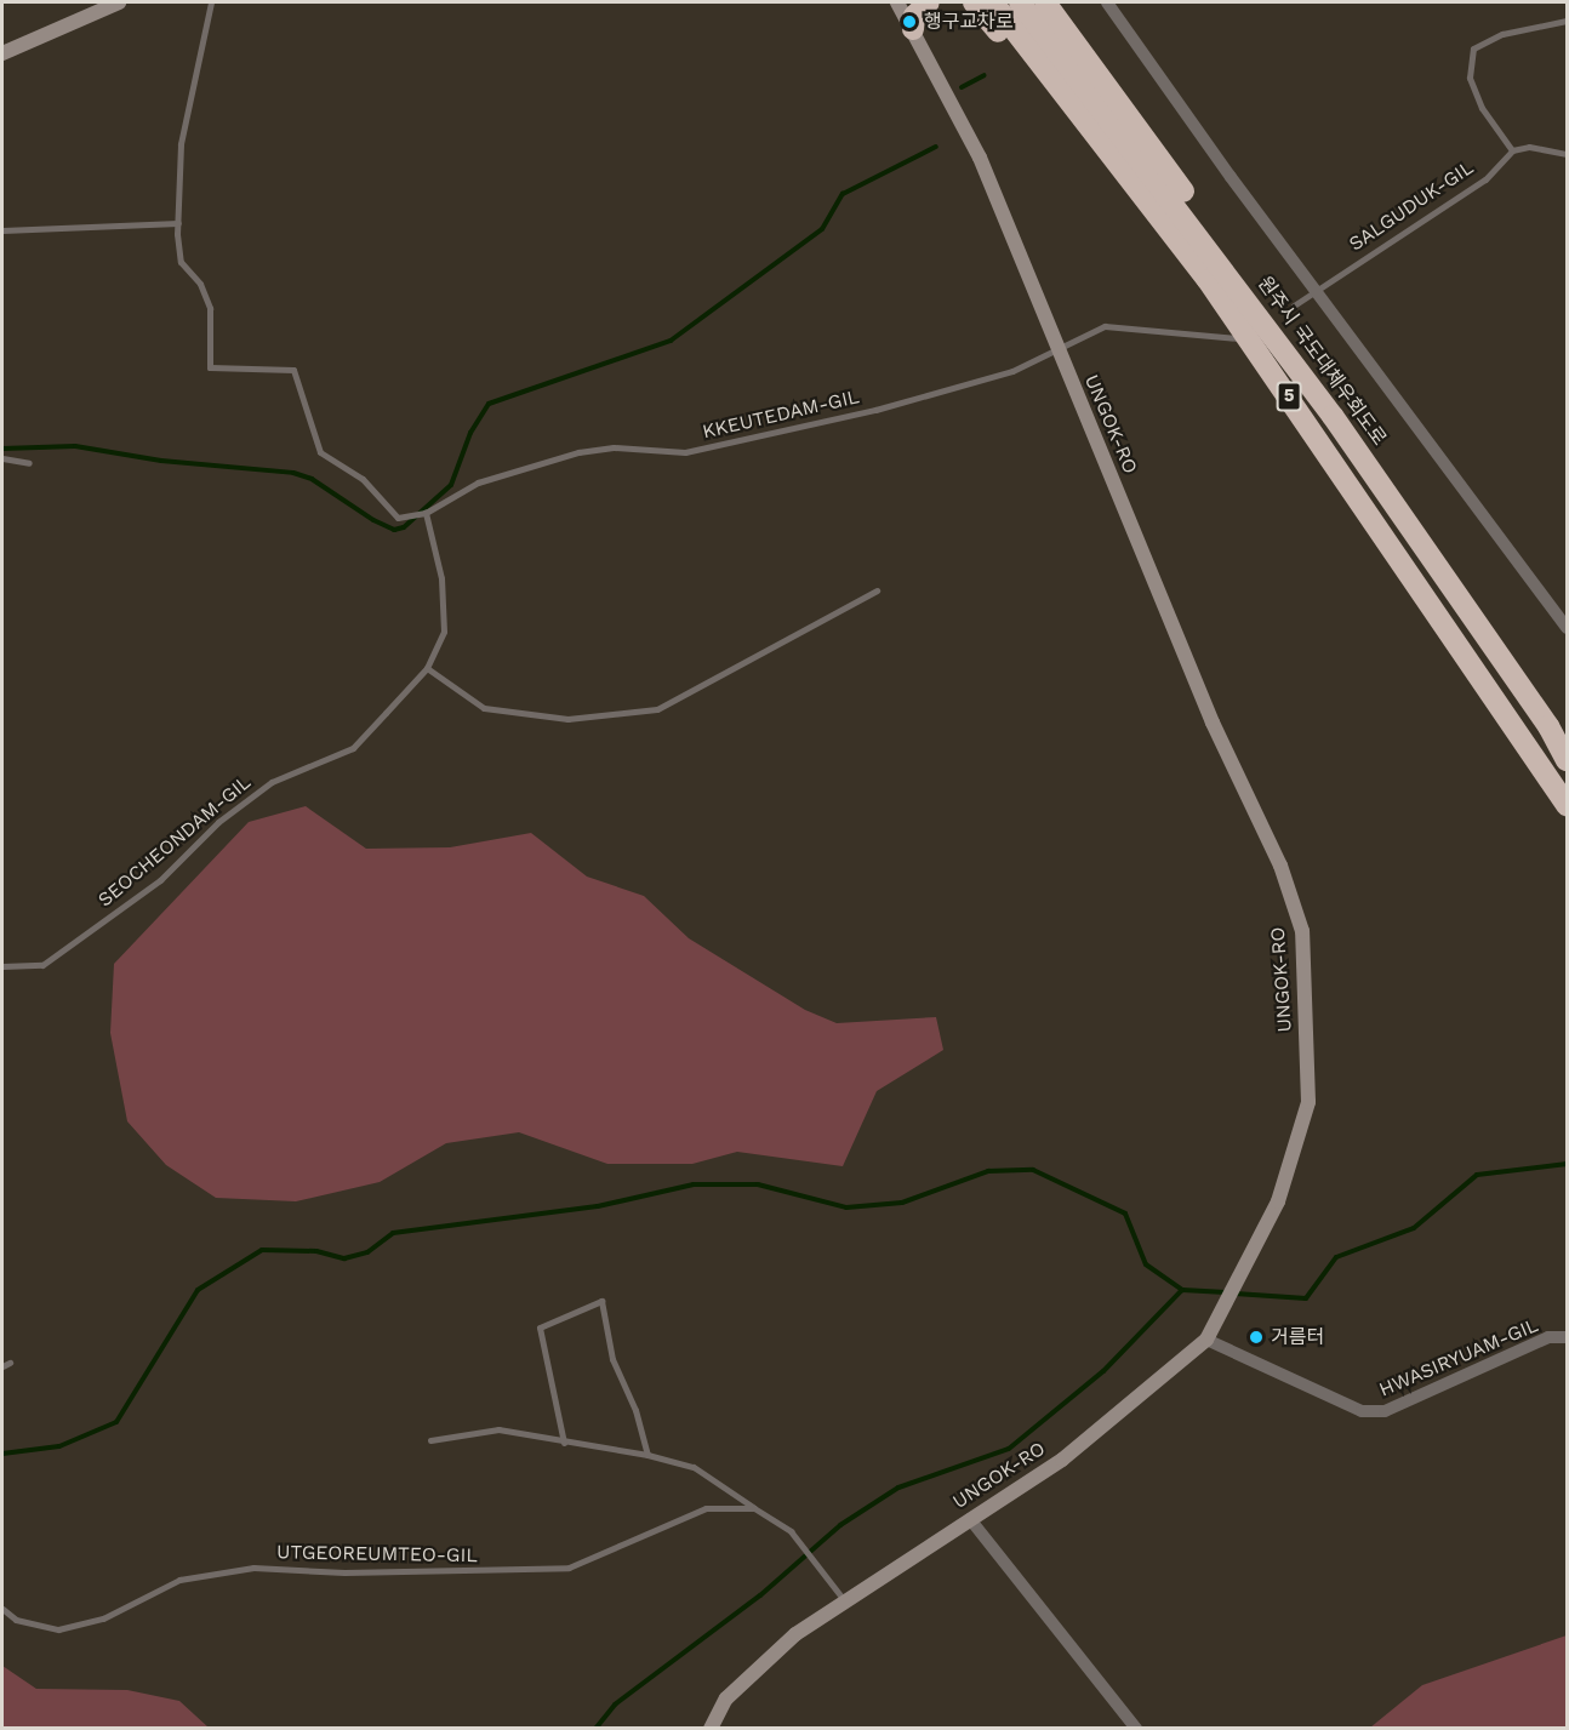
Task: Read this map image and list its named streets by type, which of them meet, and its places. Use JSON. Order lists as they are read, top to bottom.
{
  "streets": {
    "highway": ["원주시 국도대체우회도로", "5"],
    "street": ["UNGOK-RO", "HWASIRYUAM-GIL"],
    "lane": [
      "SALGUDUK-GIL",
      "KKEUTEDAM-GIL",
      "SEOCHEONDAM-GIL",
      "UTGEOREUMTEO-GIL"
    ]
  },
  "crossings": [
    ["원주시 국도대체우회도로", "5"],
    ["KKEUTEDAM-GIL", "UNGOK-RO"],
    ["UNGOK-RO", "HWASIRYUAM-GIL"]
  ],
  "places": ["행구교차로", "거름터"]
}
